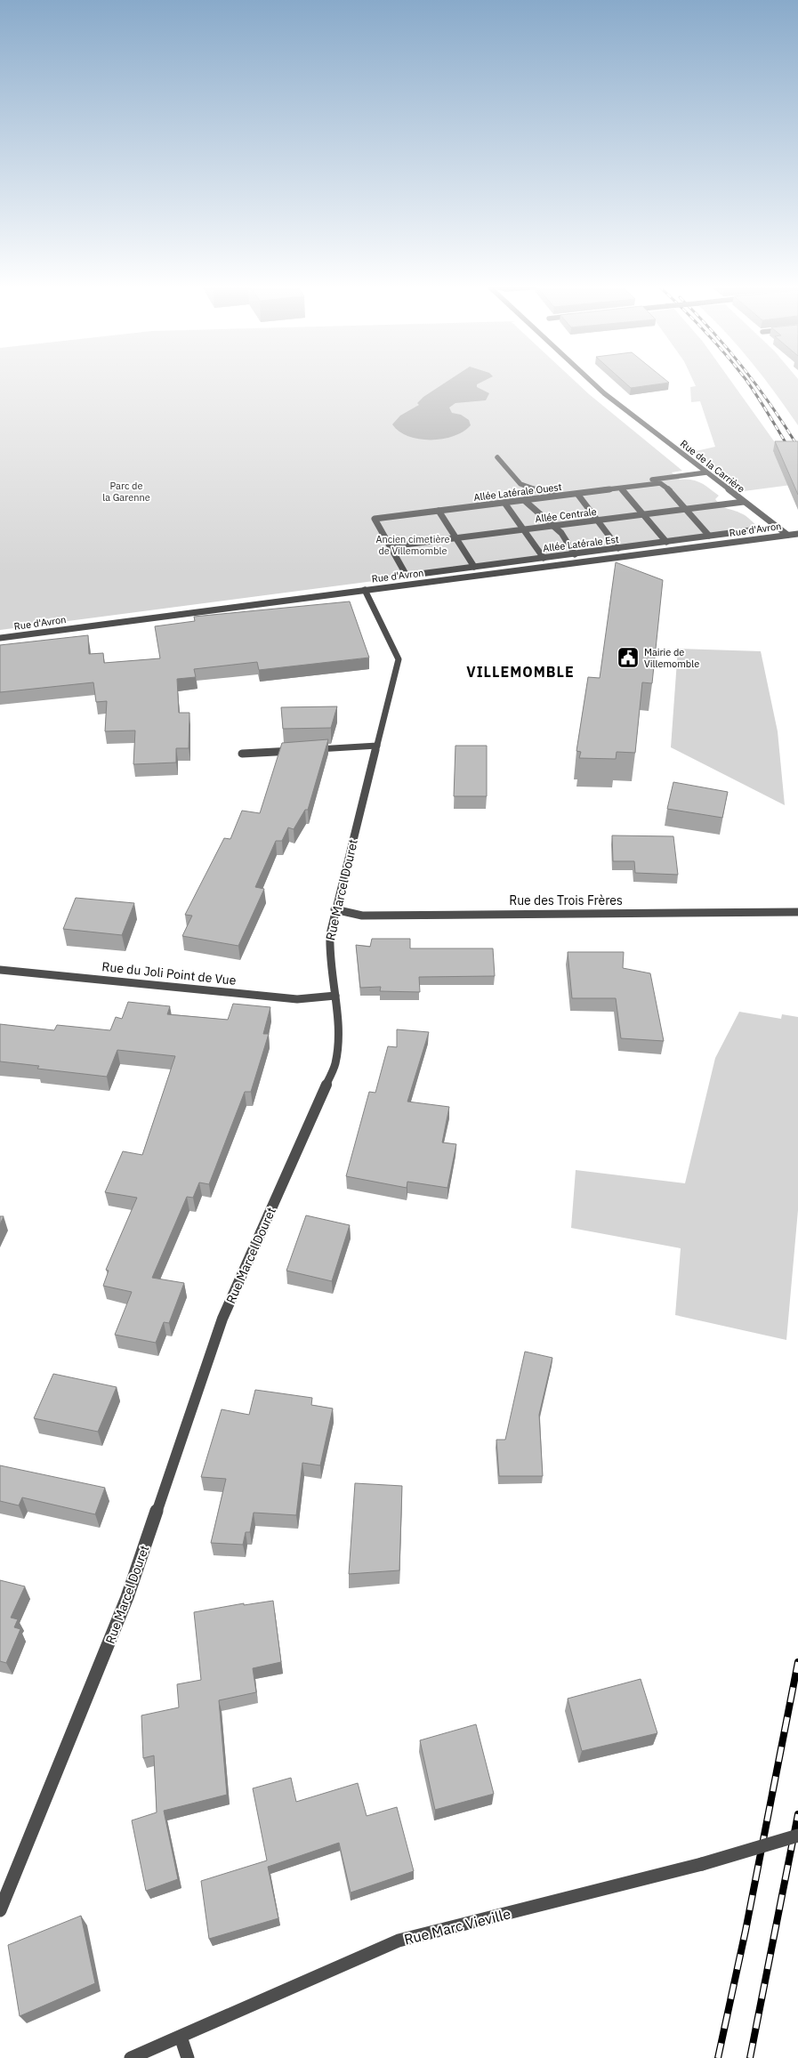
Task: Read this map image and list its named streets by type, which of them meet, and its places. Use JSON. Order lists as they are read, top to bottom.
{
  "streets": {
    "street": [
      "Rue de la Carrière",
      "Allée Latérale Ouest",
      "Allée Centrale",
      "Rue d'Avron",
      "Allée Latérale Est",
      "Rue Marcel Douret",
      "Rue des Trois Frères",
      "Rue du Joli Point de Vue",
      "Rue Marc Vieville"
    ]
  },
  "crossings": [
    ["Rue de la Carrière", "Allée Centrale"],
    ["Rue de la Carrière", "Rue d'Avron"],
    ["Allée Latérale Ouest", "Allée Centrale"],
    ["Allée Latérale Ouest", "Allée Latérale Est"],
    ["Allée Centrale", "Allée Latérale Est"],
    ["Rue d'Avron", "Rue Marcel Douret"],
    ["Rue Marcel Douret", "Rue des Trois Frères"],
    ["Rue Marcel Douret", "Rue du Joli Point de Vue"]
  ],
  "districts": ["VILLEMOMBLE"],
  "parks": ["Parc de la Garenne", "Ancien cimetière de Villemomble"],
  "places": {
    "public building": ["Mairie de Villemomble"]
  }
}
